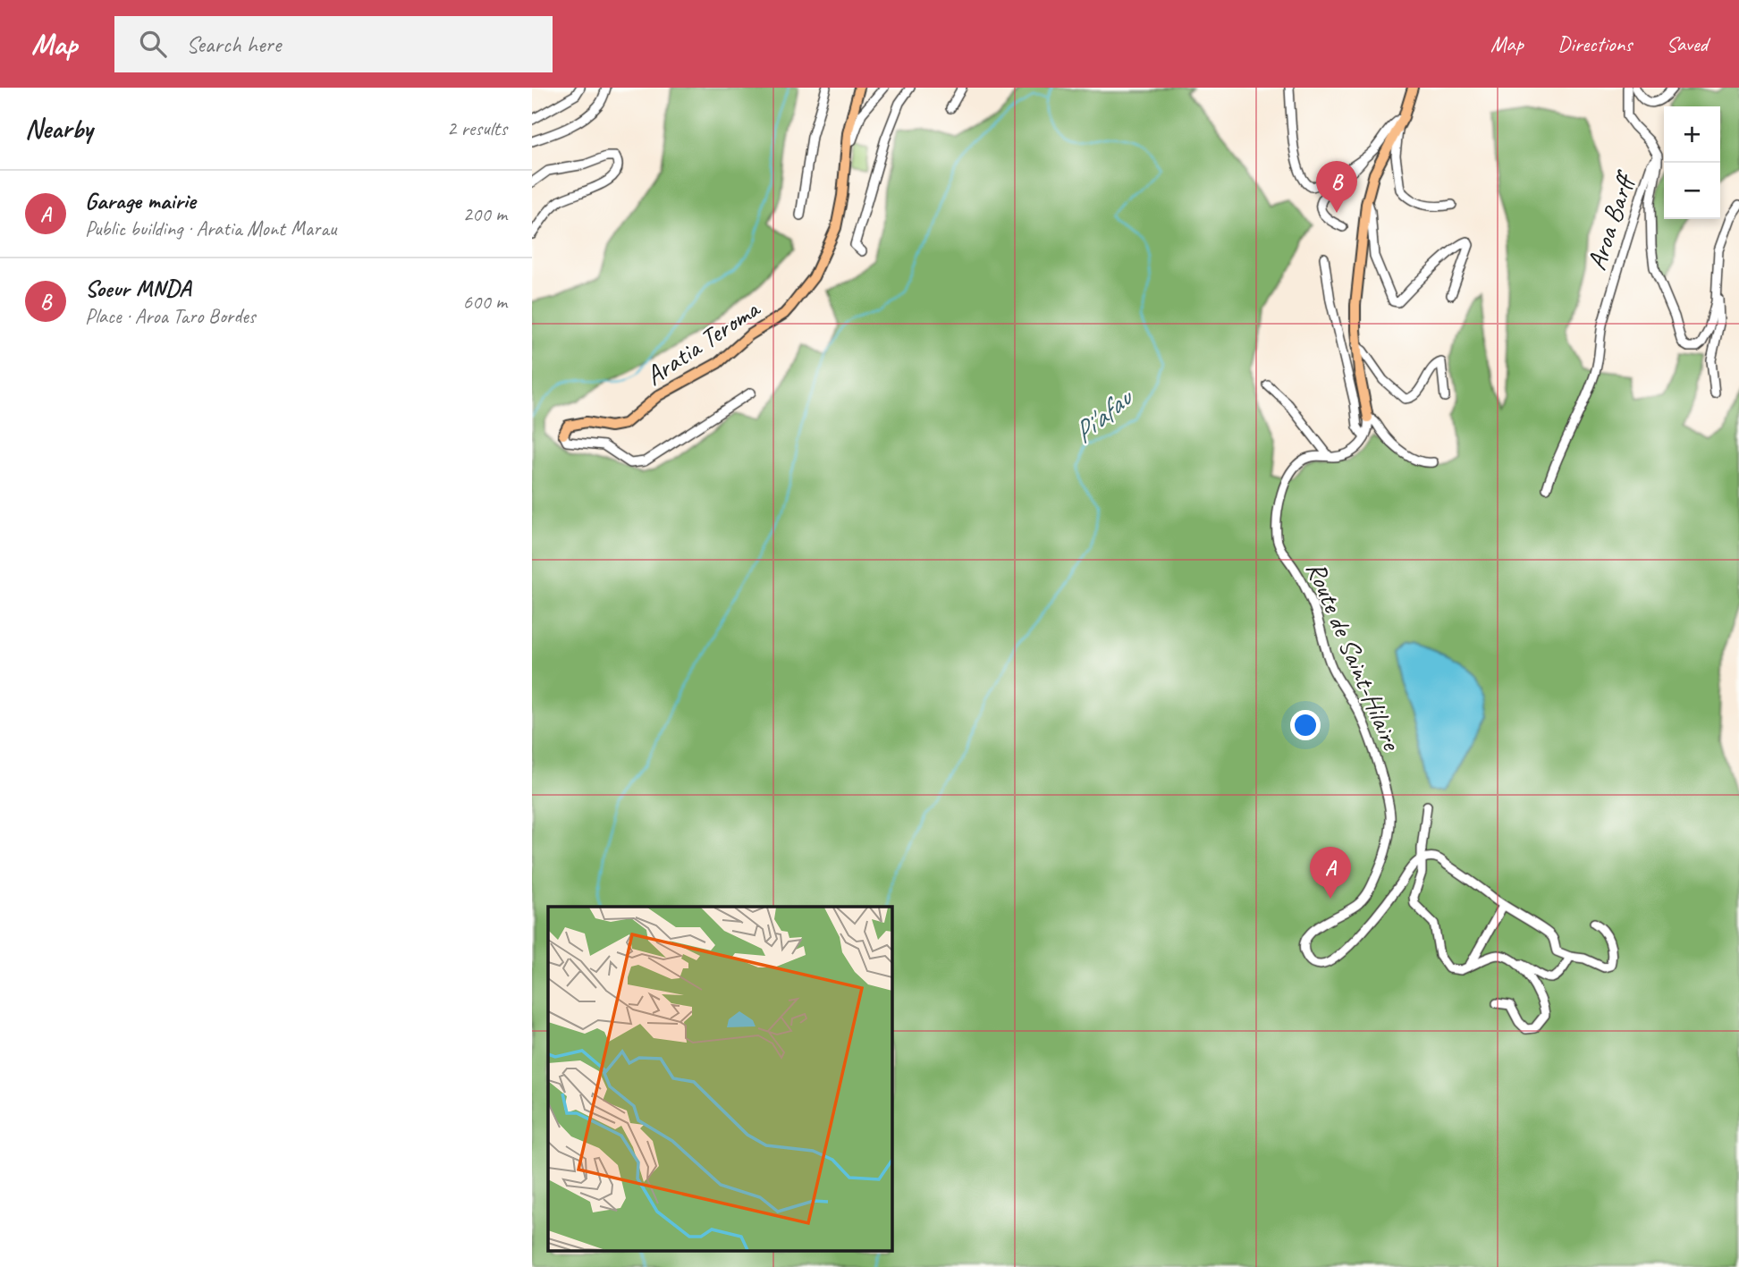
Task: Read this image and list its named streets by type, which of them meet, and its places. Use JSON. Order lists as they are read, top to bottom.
{
  "streets": {
    "main road": ["Aratia Teroma"],
    "street": ["Aroa Barff", "Route de Saint-Hilaire"]
  },
  "water": ["Pi'afau"],
  "page": {
    "header": "Map",
    "search": "Search here",
    "nav": ["Map", "Directions", "Saved"],
    "heading": ["Nearby", "2 results"],
    "map_buttons": ["+", "−"],
    "pins": ["B", "A"],
    "list": [
      {
        "mark": "A",
        "name": "Garage mairie",
        "note": "Public building · Aratia Mont Marau",
        "value": "200 m"
      },
      {
        "mark": "B",
        "name": "Soeur MNDA",
        "note": "Place · Aroa Taro Bordes",
        "value": "600 m"
      }
    ]
  }
}
